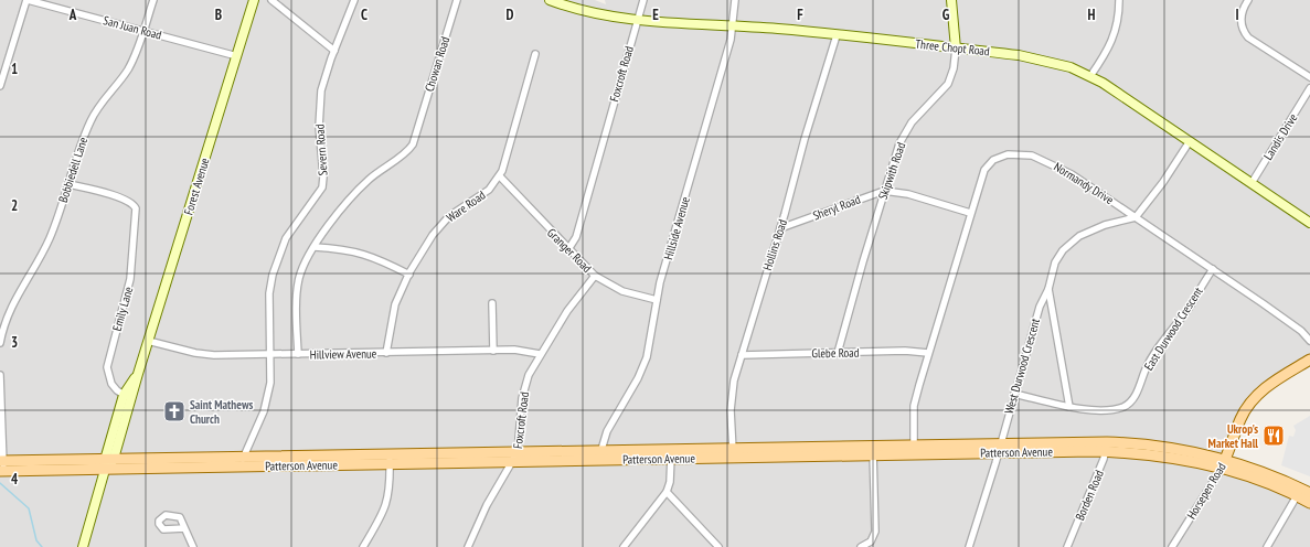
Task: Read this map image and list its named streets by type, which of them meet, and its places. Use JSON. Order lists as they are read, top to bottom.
{
  "streets": {
    "main road": [
      "Three Chopt Road",
      "Skipwith Road",
      "Forest Avenue",
      "Patterson Avenue",
      "Horsepen Road"
    ],
    "street": [
      "San Juan Road",
      "Chowan Road",
      "Foxcroft Road",
      "Landis Drive",
      "Severn Road",
      "Bobbiedell Lane",
      "Normandy Drive",
      "Ware Road",
      "Sheryl Road",
      "Hillside Avenue",
      "Hollins Road",
      "Granger Road",
      "Emily Lane",
      "East Durwood Crescent",
      "Glebe Road",
      "Hillview Avenue",
      "West Durwood Crescent",
      "Borden Road"
    ]
  },
  "crossings": [
    ["San Juan Road", "Bobbiedell Lane"],
    ["San Juan Road", "Forest Avenue"],
    ["Three Chopt Road", "Foxcroft Road"],
    ["Three Chopt Road", "Landis Drive"],
    ["Three Chopt Road", "Skipwith Road"],
    ["Three Chopt Road", "Hillside Avenue"],
    ["Three Chopt Road", "Hollins Road"],
    ["Chowan Road", "Hillview Avenue"],
    ["Foxcroft Road", "Granger Road"],
    ["Foxcroft Road", "Hillview Avenue"],
    ["Foxcroft Road", "Patterson Avenue"],
    ["Severn Road", "Hillview Avenue"],
    ["Severn Road", "Patterson Avenue"],
    ["Bobbiedell Lane", "Emily Lane"],
    ["Skipwith Road", "Sheryl Road"],
    ["Skipwith Road", "Glebe Road"],
    ["Normandy Drive", "Sheryl Road"],
    ["Normandy Drive", "East Durwood Crescent"],
    ["Normandy Drive", "Glebe Road"],
    ["Normandy Drive", "West Durwood Crescent"],
    ["Normandy Drive", "Patterson Avenue"],
    ["Forest Avenue", "Emily Lane"],
    ["Forest Avenue", "Hillview Avenue"],
    ["Forest Avenue", "Patterson Avenue"],
    ["Ware Road", "Granger Road"],
    ["Ware Road", "Hillview Avenue"],
    ["Sheryl Road", "Hollins Road"],
    ["Hillside Avenue", "Granger Road"],
    ["Hillside Avenue", "Patterson Avenue"],
    ["Hollins Road", "Glebe Road"],
    ["Hollins Road", "Patterson Avenue"],
    ["East Durwood Crescent", "West Durwood Crescent"],
    ["West Durwood Crescent", "Patterson Avenue"],
    ["Patterson Avenue", "Horsepen Road"],
    ["Patterson Avenue", "Borden Road"]
  ],
  "places": {
    "church": ["Saint Mathews Church"],
    "restaurant": ["Ukrop's Market Hall"]
  },
  "grid": {
    "columns": [
      "A",
      "B",
      "C",
      "D",
      "E",
      "F",
      "G",
      "H",
      "I"
    ],
    "rows": [
      "1",
      "2",
      "3",
      "4"
    ]
  }
}
